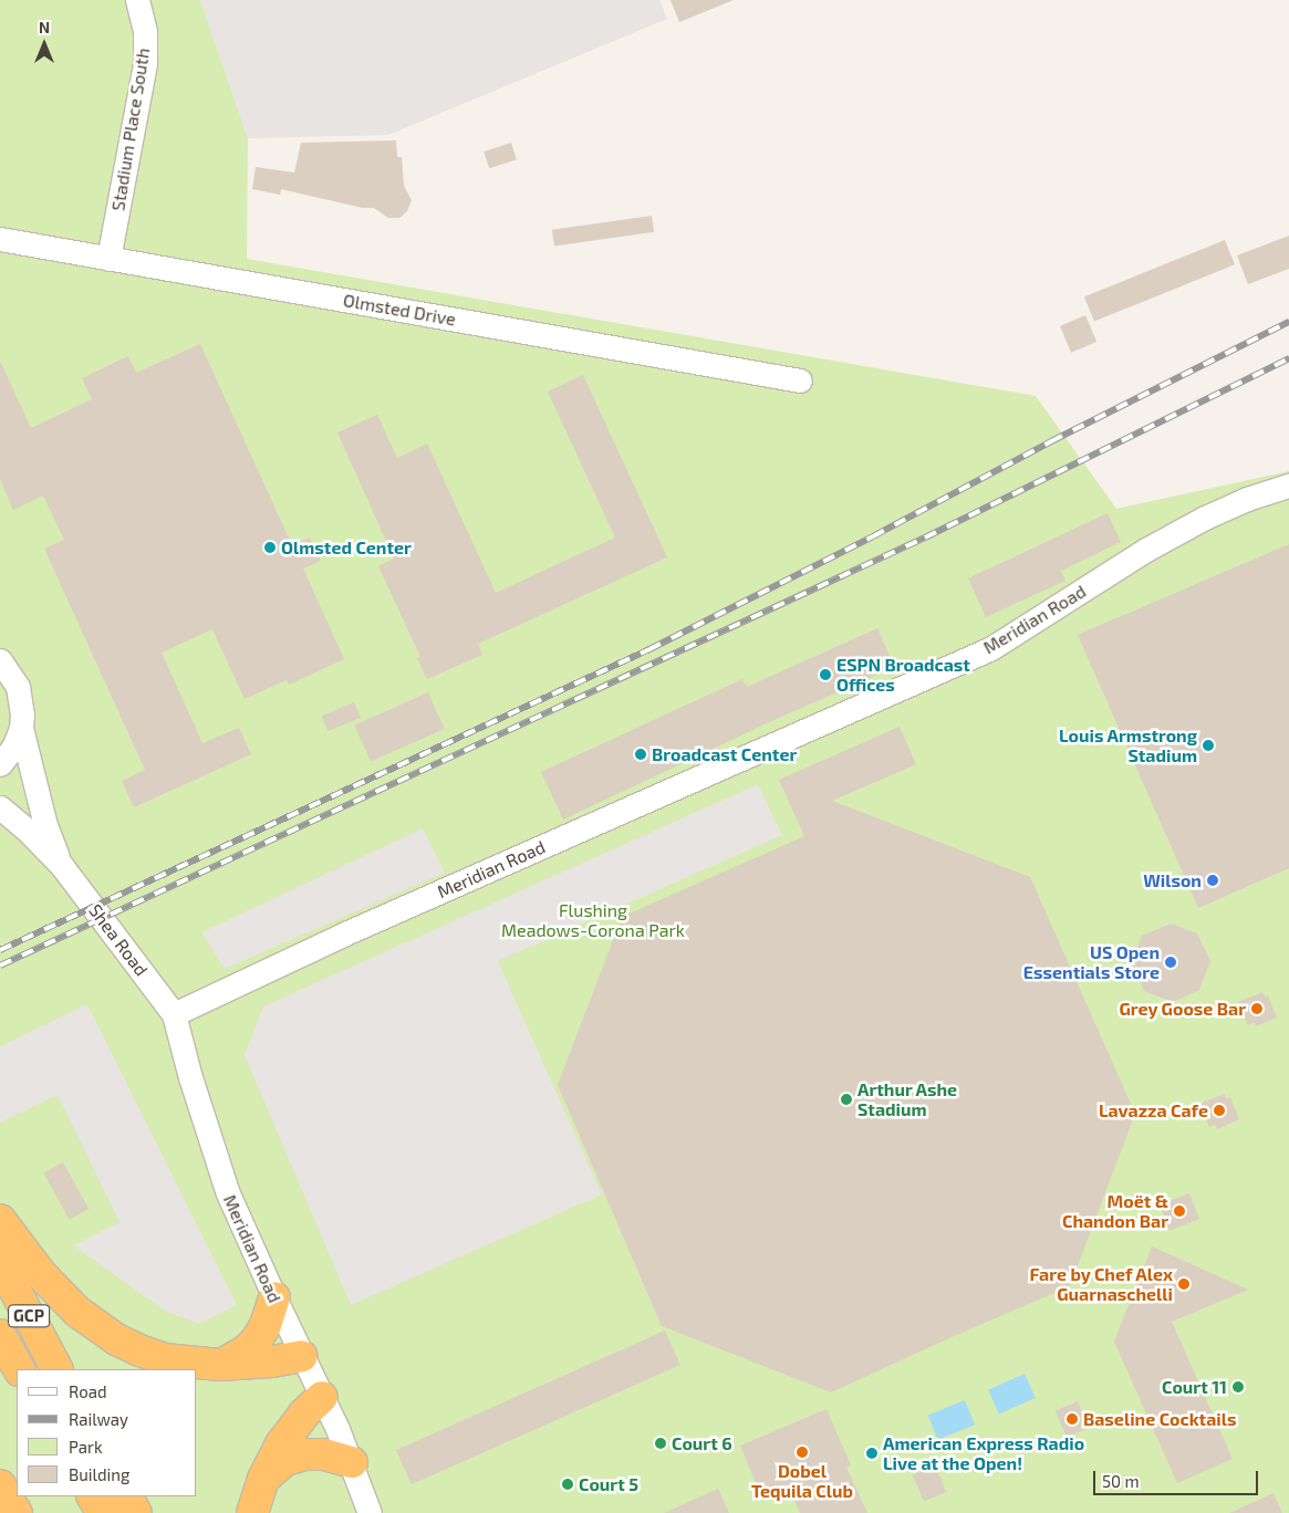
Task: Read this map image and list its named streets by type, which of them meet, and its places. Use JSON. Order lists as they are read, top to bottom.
{
  "streets": {
    "highway": ["GCP"],
    "street": [
      "Stadium Place South",
      "Olmsted Drive",
      "Meridian Road",
      "Shea Road"
    ]
  },
  "crossings": [
    ["Stadium Place South", "Olmsted Drive"],
    ["Meridian Road", "Shea Road"]
  ],
  "parks": ["Flushing Meadows-Corona Park"],
  "places": [
    "Olmsted Center",
    "ESPN Broadcast Offices",
    "Louis Armstrong Stadium",
    "Broadcast Center",
    "Wilson",
    "US Open Essentials Store",
    "Grey Goose Bar",
    "Arthur Ashe Stadium",
    "Lavazza Cafe",
    "Moët & Chandon Bar",
    "Fare by Chef Alex Guarnaschelli",
    "Court 11",
    "Baseline Cocktails",
    "Court 6",
    "Dobel Tequila Club",
    "American Express Radio Live at the Open!",
    "Court 5"
  ],
  "legend": [
    "Road",
    "Railway",
    "Park",
    "Building"
  ],
  "scale_bar": "50 m",
  "north": "top"
}
